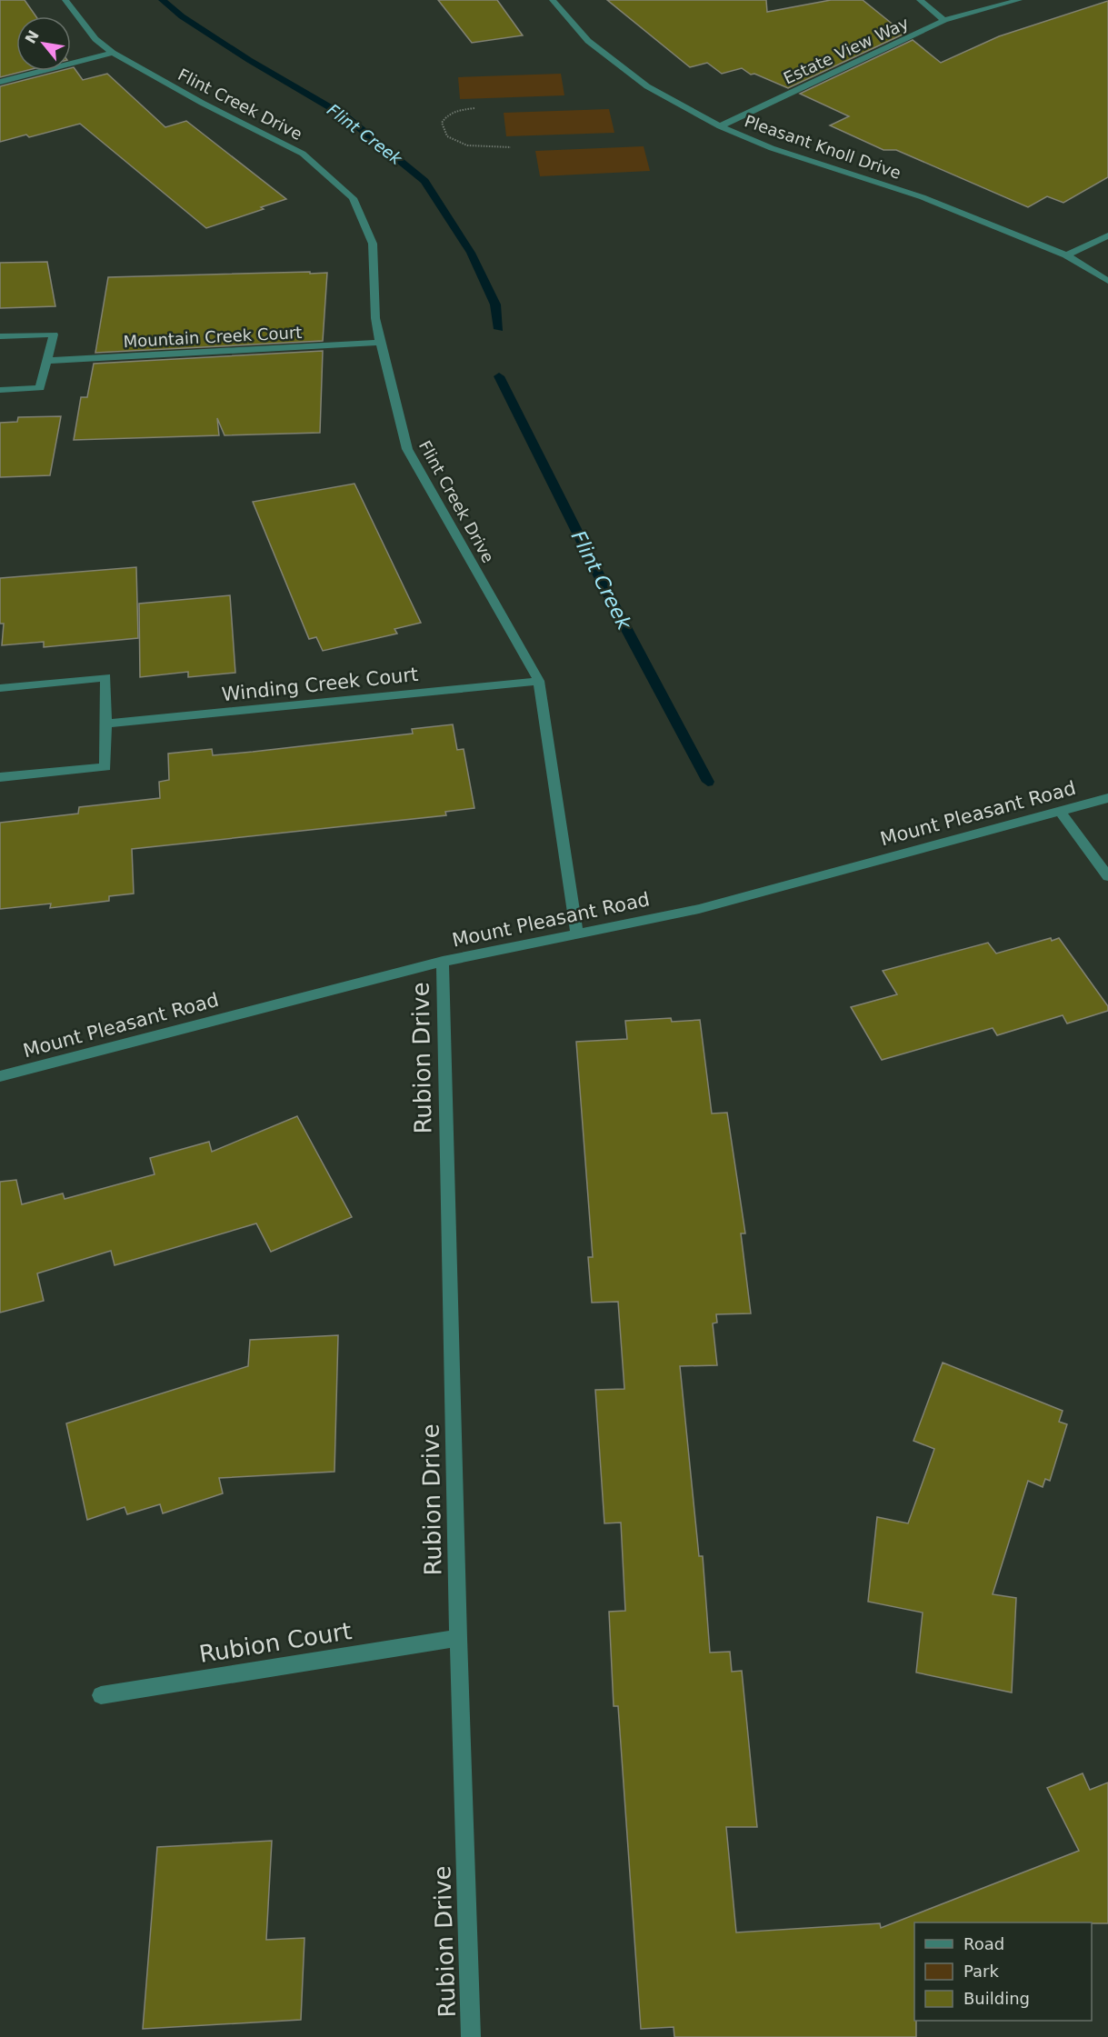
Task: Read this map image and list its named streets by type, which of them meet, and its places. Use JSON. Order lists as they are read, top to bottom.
{
  "streets": {
    "street": [
      "Estate View Way",
      "Flint Creek Drive",
      "Pleasant Knoll Drive",
      "Mountain Creek Court",
      "Winding Creek Court",
      "Mount Pleasant Road",
      "Rubion Drive",
      "Rubion Court"
    ]
  },
  "crossings": [
    ["Estate View Way", "Pleasant Knoll Drive"],
    ["Flint Creek Drive", "Mountain Creek Court"],
    ["Flint Creek Drive", "Winding Creek Court"],
    ["Flint Creek Drive", "Mount Pleasant Road"],
    ["Mount Pleasant Road", "Rubion Drive"],
    ["Rubion Drive", "Rubion Court"]
  ],
  "water": ["Flint Creek"],
  "legend": ["Road", "Park", "Building"],
  "north": "top left"
}
